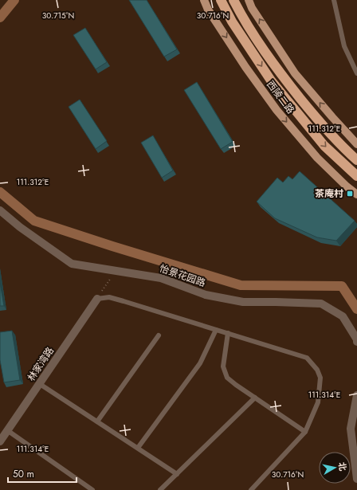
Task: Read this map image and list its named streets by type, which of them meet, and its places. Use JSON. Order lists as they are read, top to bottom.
{
  "streets": {
    "main road": ["西陵二路"],
    "street": ["怡景花园路", "林家湾路"]
  },
  "places": {
    "transit": ["茶庵村"]
  },
  "scale_bar": "50 m",
  "north": "right",
  "coordinates": [
    "30.715°N",
    "30.716°N",
    "111.312°E",
    "111.314°E"
  ]
}
